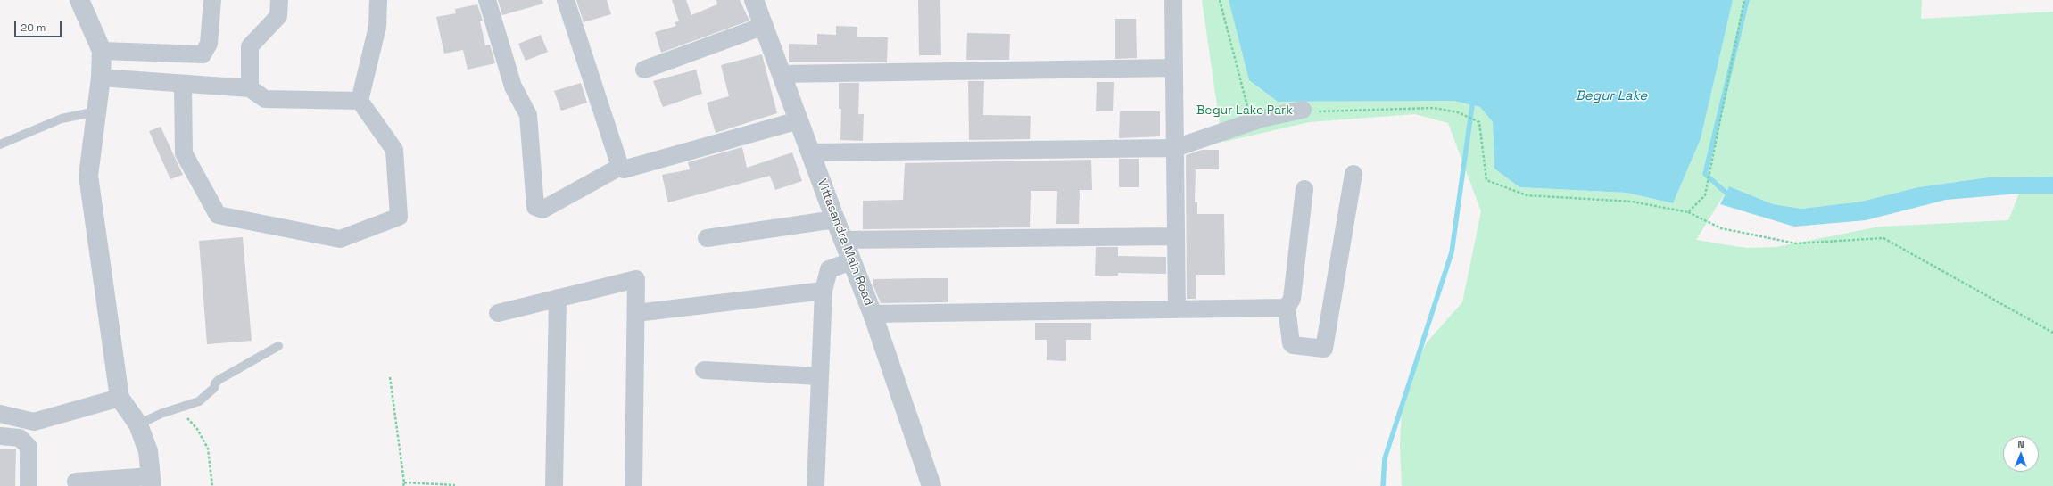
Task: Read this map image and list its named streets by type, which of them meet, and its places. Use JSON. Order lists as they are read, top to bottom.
{
  "streets": {
    "street": ["Vittasandra Main Road"]
  },
  "water": ["Begur Lake"],
  "parks": ["Begur Lake Park"],
  "scale_bar": "20 m",
  "north": "top"
}
